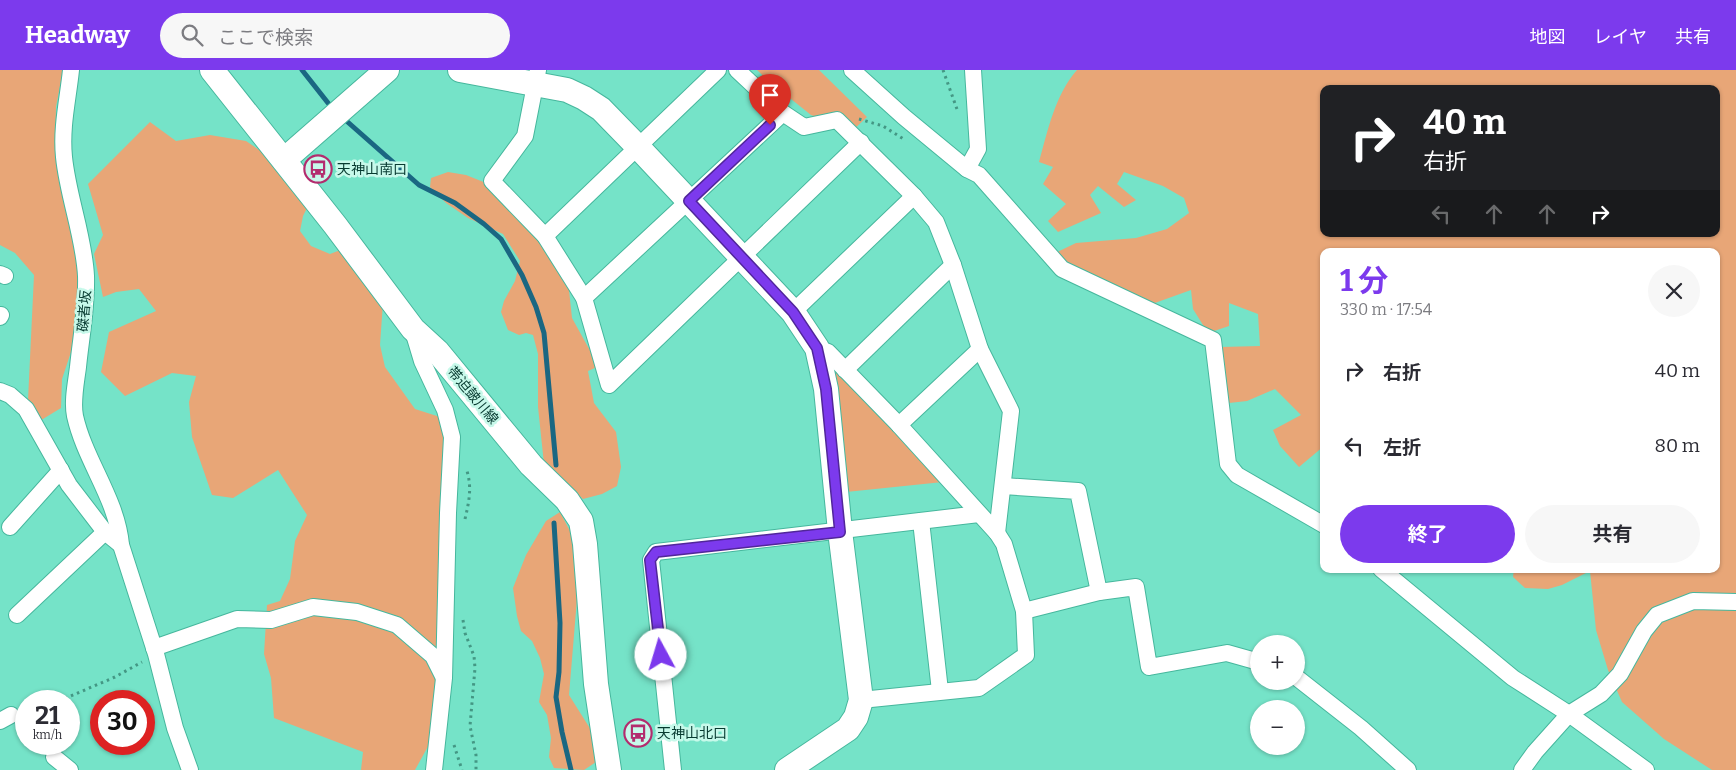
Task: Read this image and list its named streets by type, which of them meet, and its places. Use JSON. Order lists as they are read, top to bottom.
{
  "streets": {
    "street": ["磔者坂", "帯迫皷川線"]
  },
  "places": {
    "bus stop": ["天神山南口", "天神山北口"]
  },
  "page": {
    "header": "Headway",
    "search": "ここで検索",
    "nav": ["地図", "レイヤ", "共有"],
    "turn": ["40 m", "右折"],
    "heading": ["1 分", "330 m · 17:54"],
    "list": [
      {
        "name": "右折",
        "value": "40 m"
      },
      {
        "name": "左折",
        "value": "80 m"
      }
    ],
    "buttons": ["終了", "共有"],
    "map_buttons": ["+", "−"],
    "speed": "21 km/h",
    "limit": "30"
  }
}
